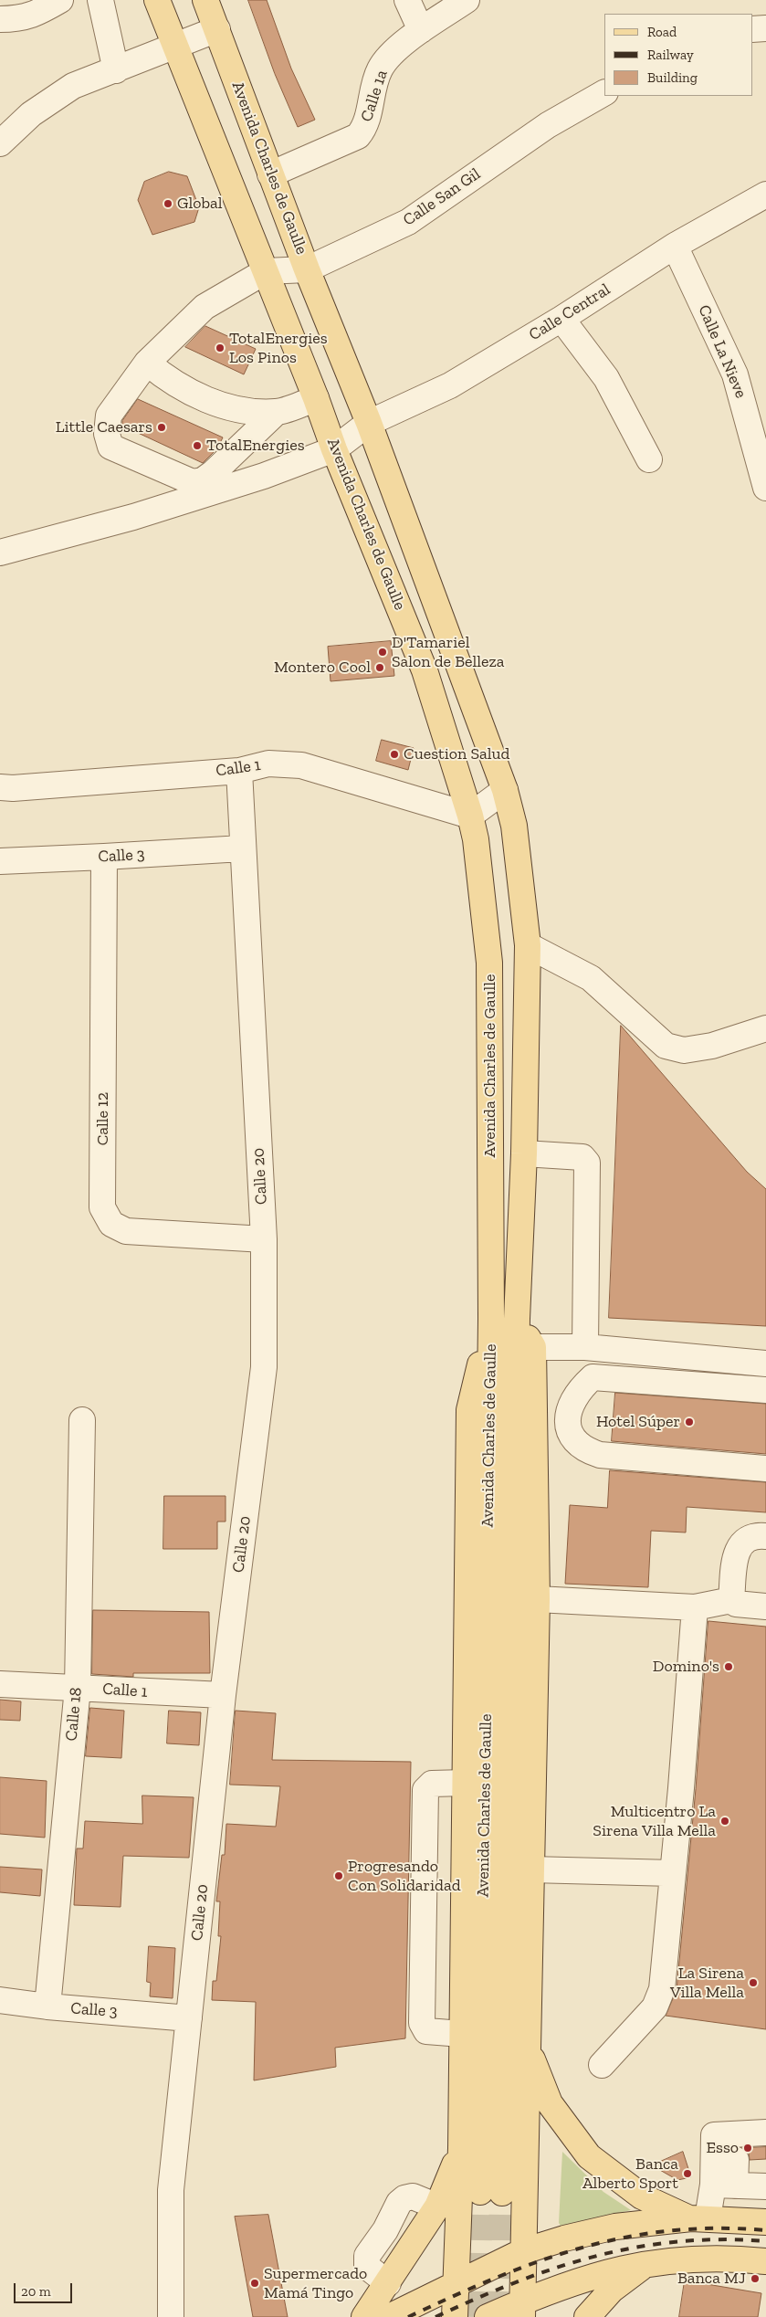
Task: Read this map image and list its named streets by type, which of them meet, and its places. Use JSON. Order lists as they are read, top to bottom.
{
  "streets": {
    "main road": ["Avenida Charles de Gaulle"],
    "street": [
      "Calle 1a",
      "Calle San Gil",
      "Calle Central",
      "Calle La Nieve",
      "Calle 1",
      "Calle 3",
      "Calle 12",
      "Calle 20",
      "Calle 18"
    ]
  },
  "crossings": [
    ["Calle 1a", "Avenida Charles de Gaulle"],
    ["Avenida Charles de Gaulle", "Calle San Gil"],
    ["Avenida Charles de Gaulle", "Calle Central"],
    ["Avenida Charles de Gaulle", "Calle 1"],
    ["Calle Central", "Calle La Nieve"],
    ["Calle 1", "Calle 20"],
    ["Calle 1", "Calle 18"],
    ["Calle 3", "Calle 12"],
    ["Calle 3", "Calle 20"],
    ["Calle 3", "Calle 18"],
    ["Calle 12", "Calle 20"]
  ],
  "places": [
    "Global",
    "TotalEnergies Los Pinos",
    "Little Caesars",
    "TotalEnergies",
    "D'Tamariel Salon de Belleza",
    "Montero Cool",
    "Cuestion Salud",
    "Hotel Súper",
    "Domino's",
    "Multicentro La Sirena Villa Mella",
    "Progresando Con Solidaridad",
    "La Sirena Villa Mella",
    "Esso",
    "Banca Alberto Sport",
    "Banca MJ",
    "Supermercado Mamá Tingo"
  ],
  "legend": ["Road", "Railway", "Building"],
  "scale_bar": "20 m"
}
